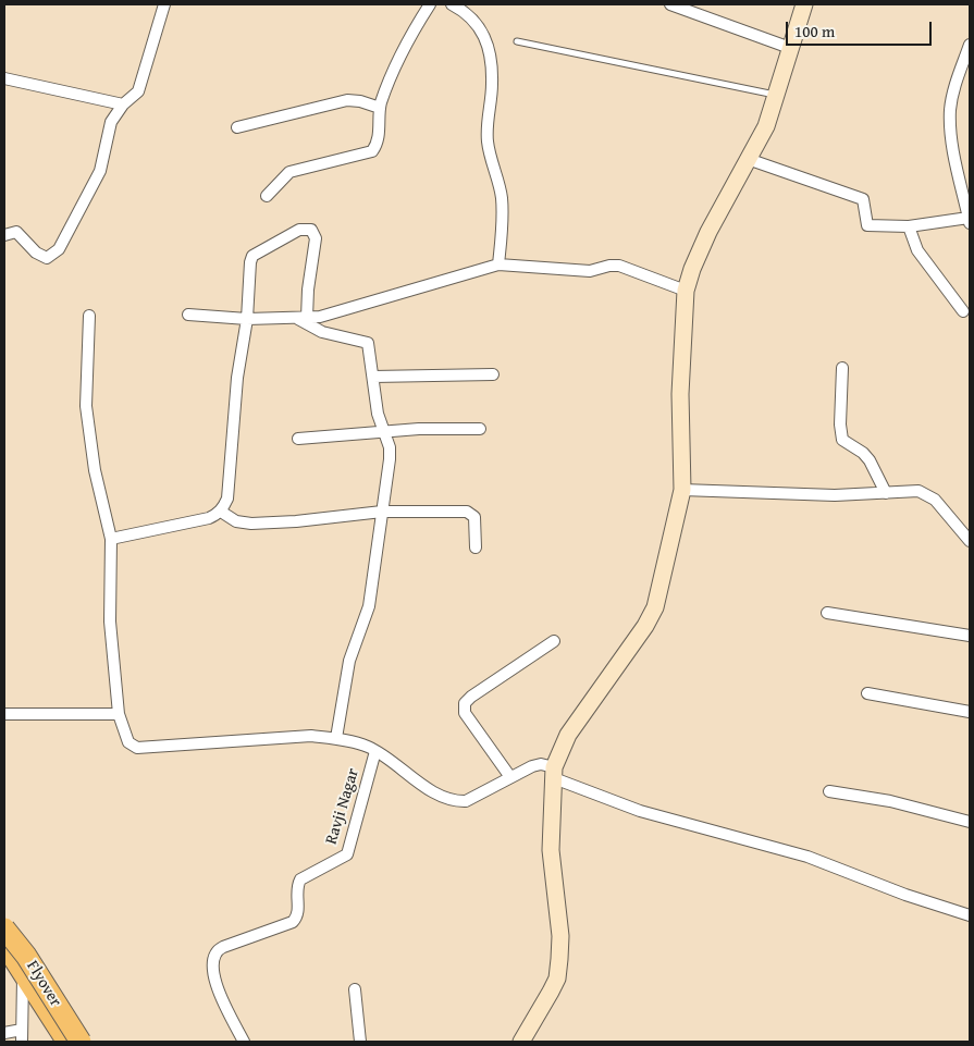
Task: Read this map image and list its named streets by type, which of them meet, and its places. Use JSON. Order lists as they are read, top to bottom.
{
  "streets": {
    "highway": ["Flyover"],
    "street": ["Ravji Nagar"]
  },
  "scale_bar": "100 m"
}
